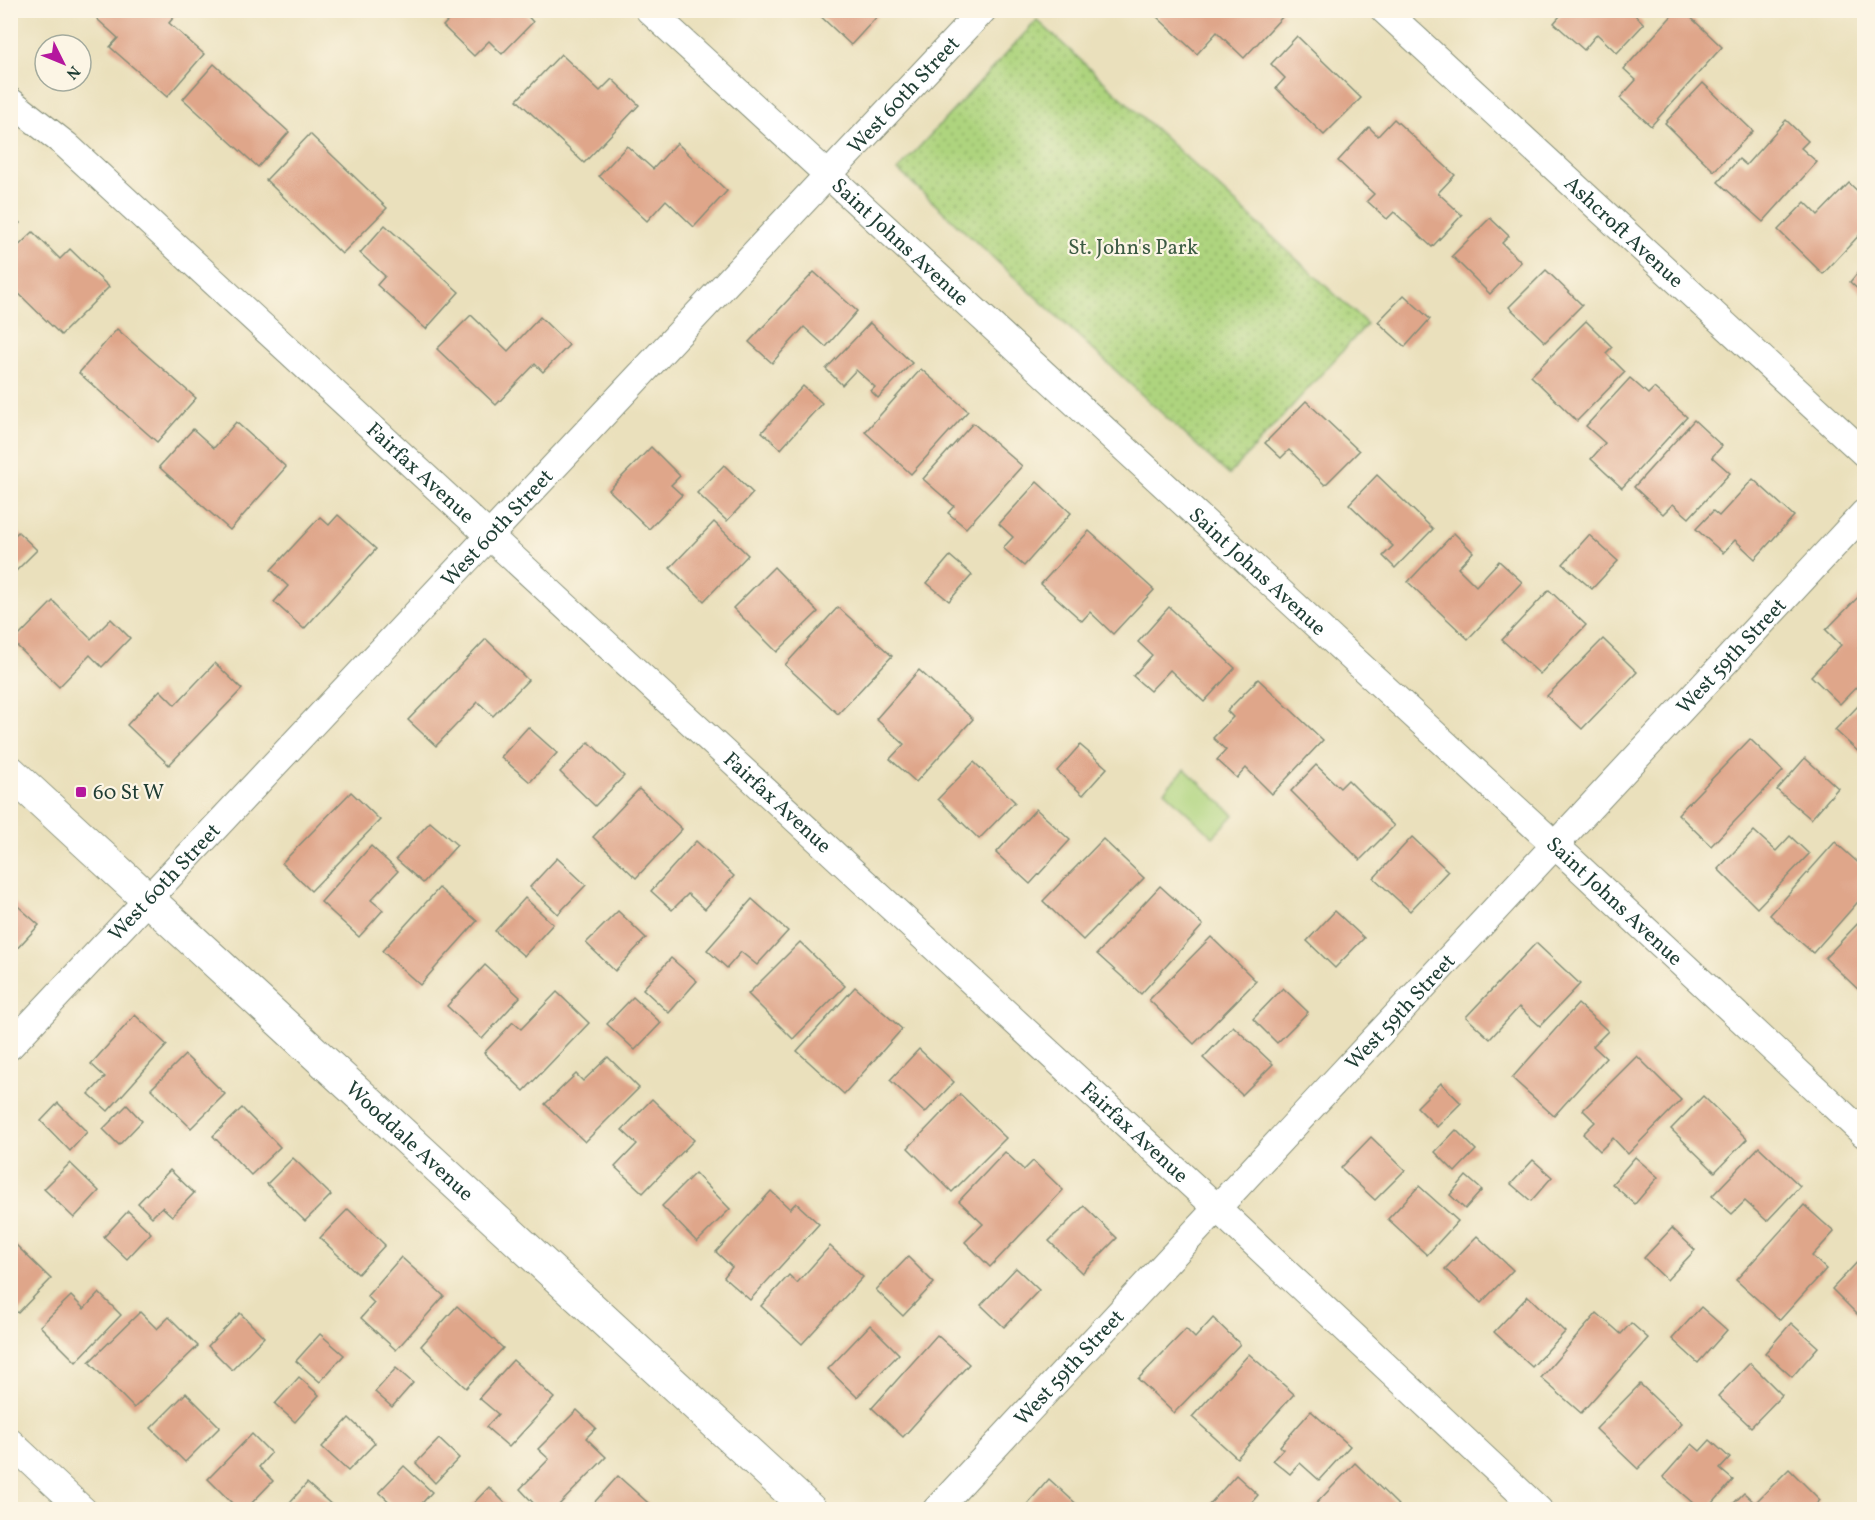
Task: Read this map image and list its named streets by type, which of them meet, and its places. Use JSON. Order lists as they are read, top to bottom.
{
  "streets": {
    "street": [
      "West 60th Street",
      "Ashcroft Avenue",
      "Saint Johns Avenue",
      "Fairfax Avenue",
      "West 59th Street",
      "Wooddale Avenue"
    ]
  },
  "crossings": [
    ["West 60th Street", "Saint Johns Avenue"],
    ["West 60th Street", "Fairfax Avenue"],
    ["West 60th Street", "Wooddale Avenue"],
    ["Saint Johns Avenue", "West 59th Street"],
    ["Fairfax Avenue", "West 59th Street"]
  ],
  "parks": ["St. John's Park"],
  "places": {
    "transit": ["60 St W"]
  },
  "north": "bottom right"
}
